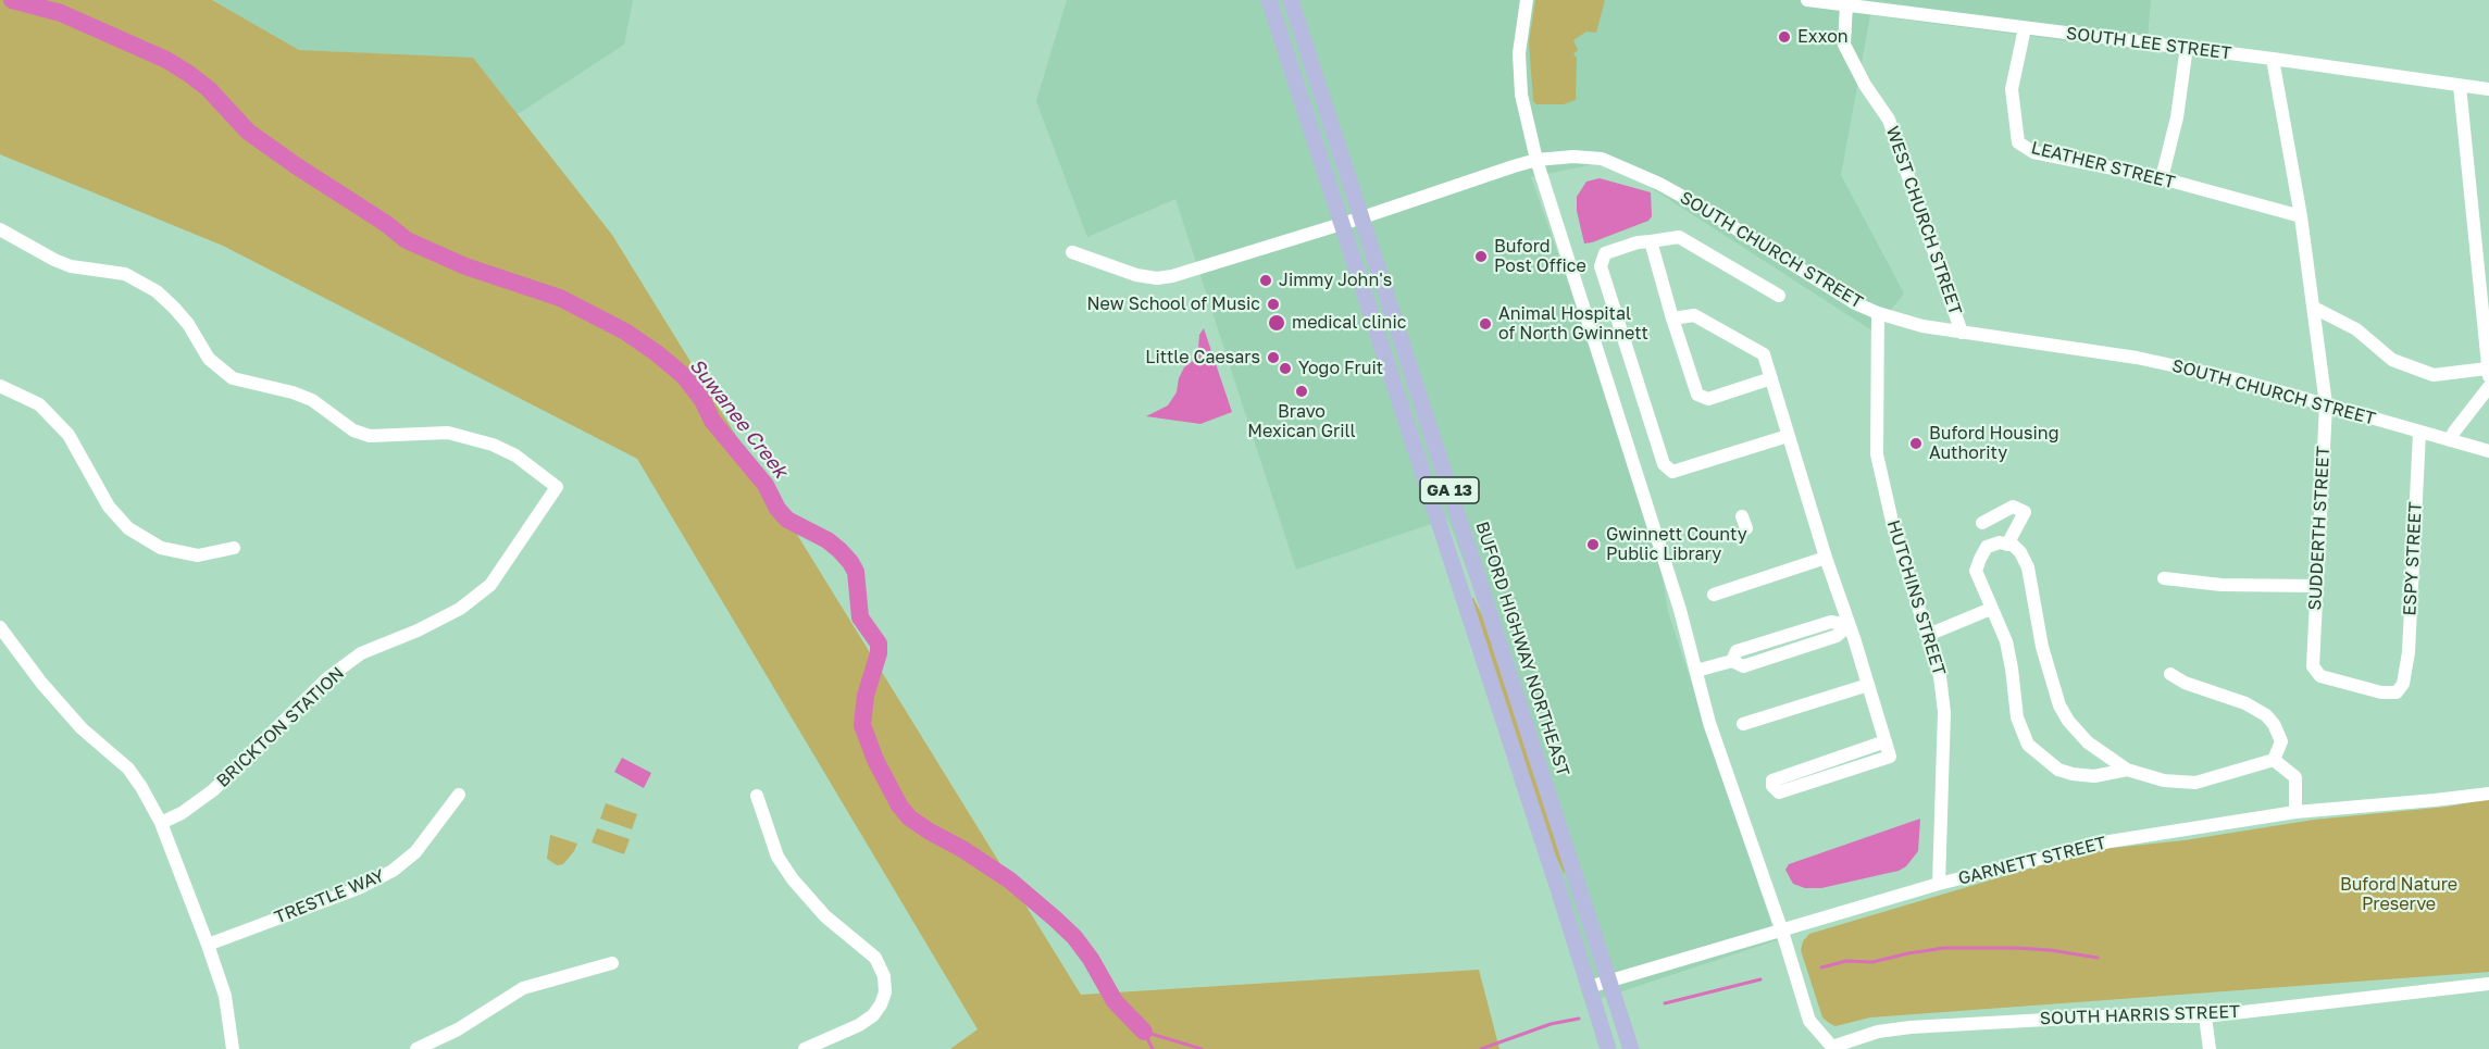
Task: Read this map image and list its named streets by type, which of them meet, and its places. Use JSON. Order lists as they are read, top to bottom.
{
  "streets": {
    "main road": ["GA 13", "BUFORD HIGHWAY NORTHEAST"],
    "street": [
      "SOUTH LEE STREET",
      "LEATHER STREET",
      "WEST CHURCH STREET",
      "SOUTH CHURCH STREET",
      "SUDDERTH STREET",
      "ESPY STREET",
      "HUTCHINS STREET",
      "BRICKTON STATION",
      "GARNETT STREET",
      "TRESTLE WAY",
      "SOUTH HARRIS STREET"
    ]
  },
  "crossings": [
    ["SOUTH LEE STREET", "LEATHER STREET"],
    ["SOUTH LEE STREET", "WEST CHURCH STREET"],
    ["SOUTH LEE STREET", "SUDDERTH STREET"],
    ["LEATHER STREET", "SUDDERTH STREET"],
    ["WEST CHURCH STREET", "SOUTH CHURCH STREET"],
    ["SOUTH CHURCH STREET", "GA 13"],
    ["SOUTH CHURCH STREET", "SUDDERTH STREET"],
    ["SOUTH CHURCH STREET", "ESPY STREET"],
    ["SOUTH CHURCH STREET", "HUTCHINS STREET"],
    ["SOUTH CHURCH STREET", "BUFORD HIGHWAY NORTHEAST"],
    ["GA 13", "GARNETT STREET"],
    ["SUDDERTH STREET", "ESPY STREET"],
    ["HUTCHINS STREET", "GARNETT STREET"],
    ["BUFORD HIGHWAY NORTHEAST", "GARNETT STREET"],
    ["GARNETT STREET", "SOUTH HARRIS STREET"]
  ],
  "water": ["Suwanee Creek"],
  "parks": ["Buford Nature Preserve"],
  "places": [
    "Exxon",
    "Buford Post Office",
    "Jimmy John's",
    "New School of Music",
    "medical clinic",
    "Animal Hospital of North Gwinnett",
    "Little Caesars",
    "Yogo Fruit",
    "Bravo Mexican Grill",
    "Buford Housing Authority",
    "Gwinnett County Public Library"
  ]
}
